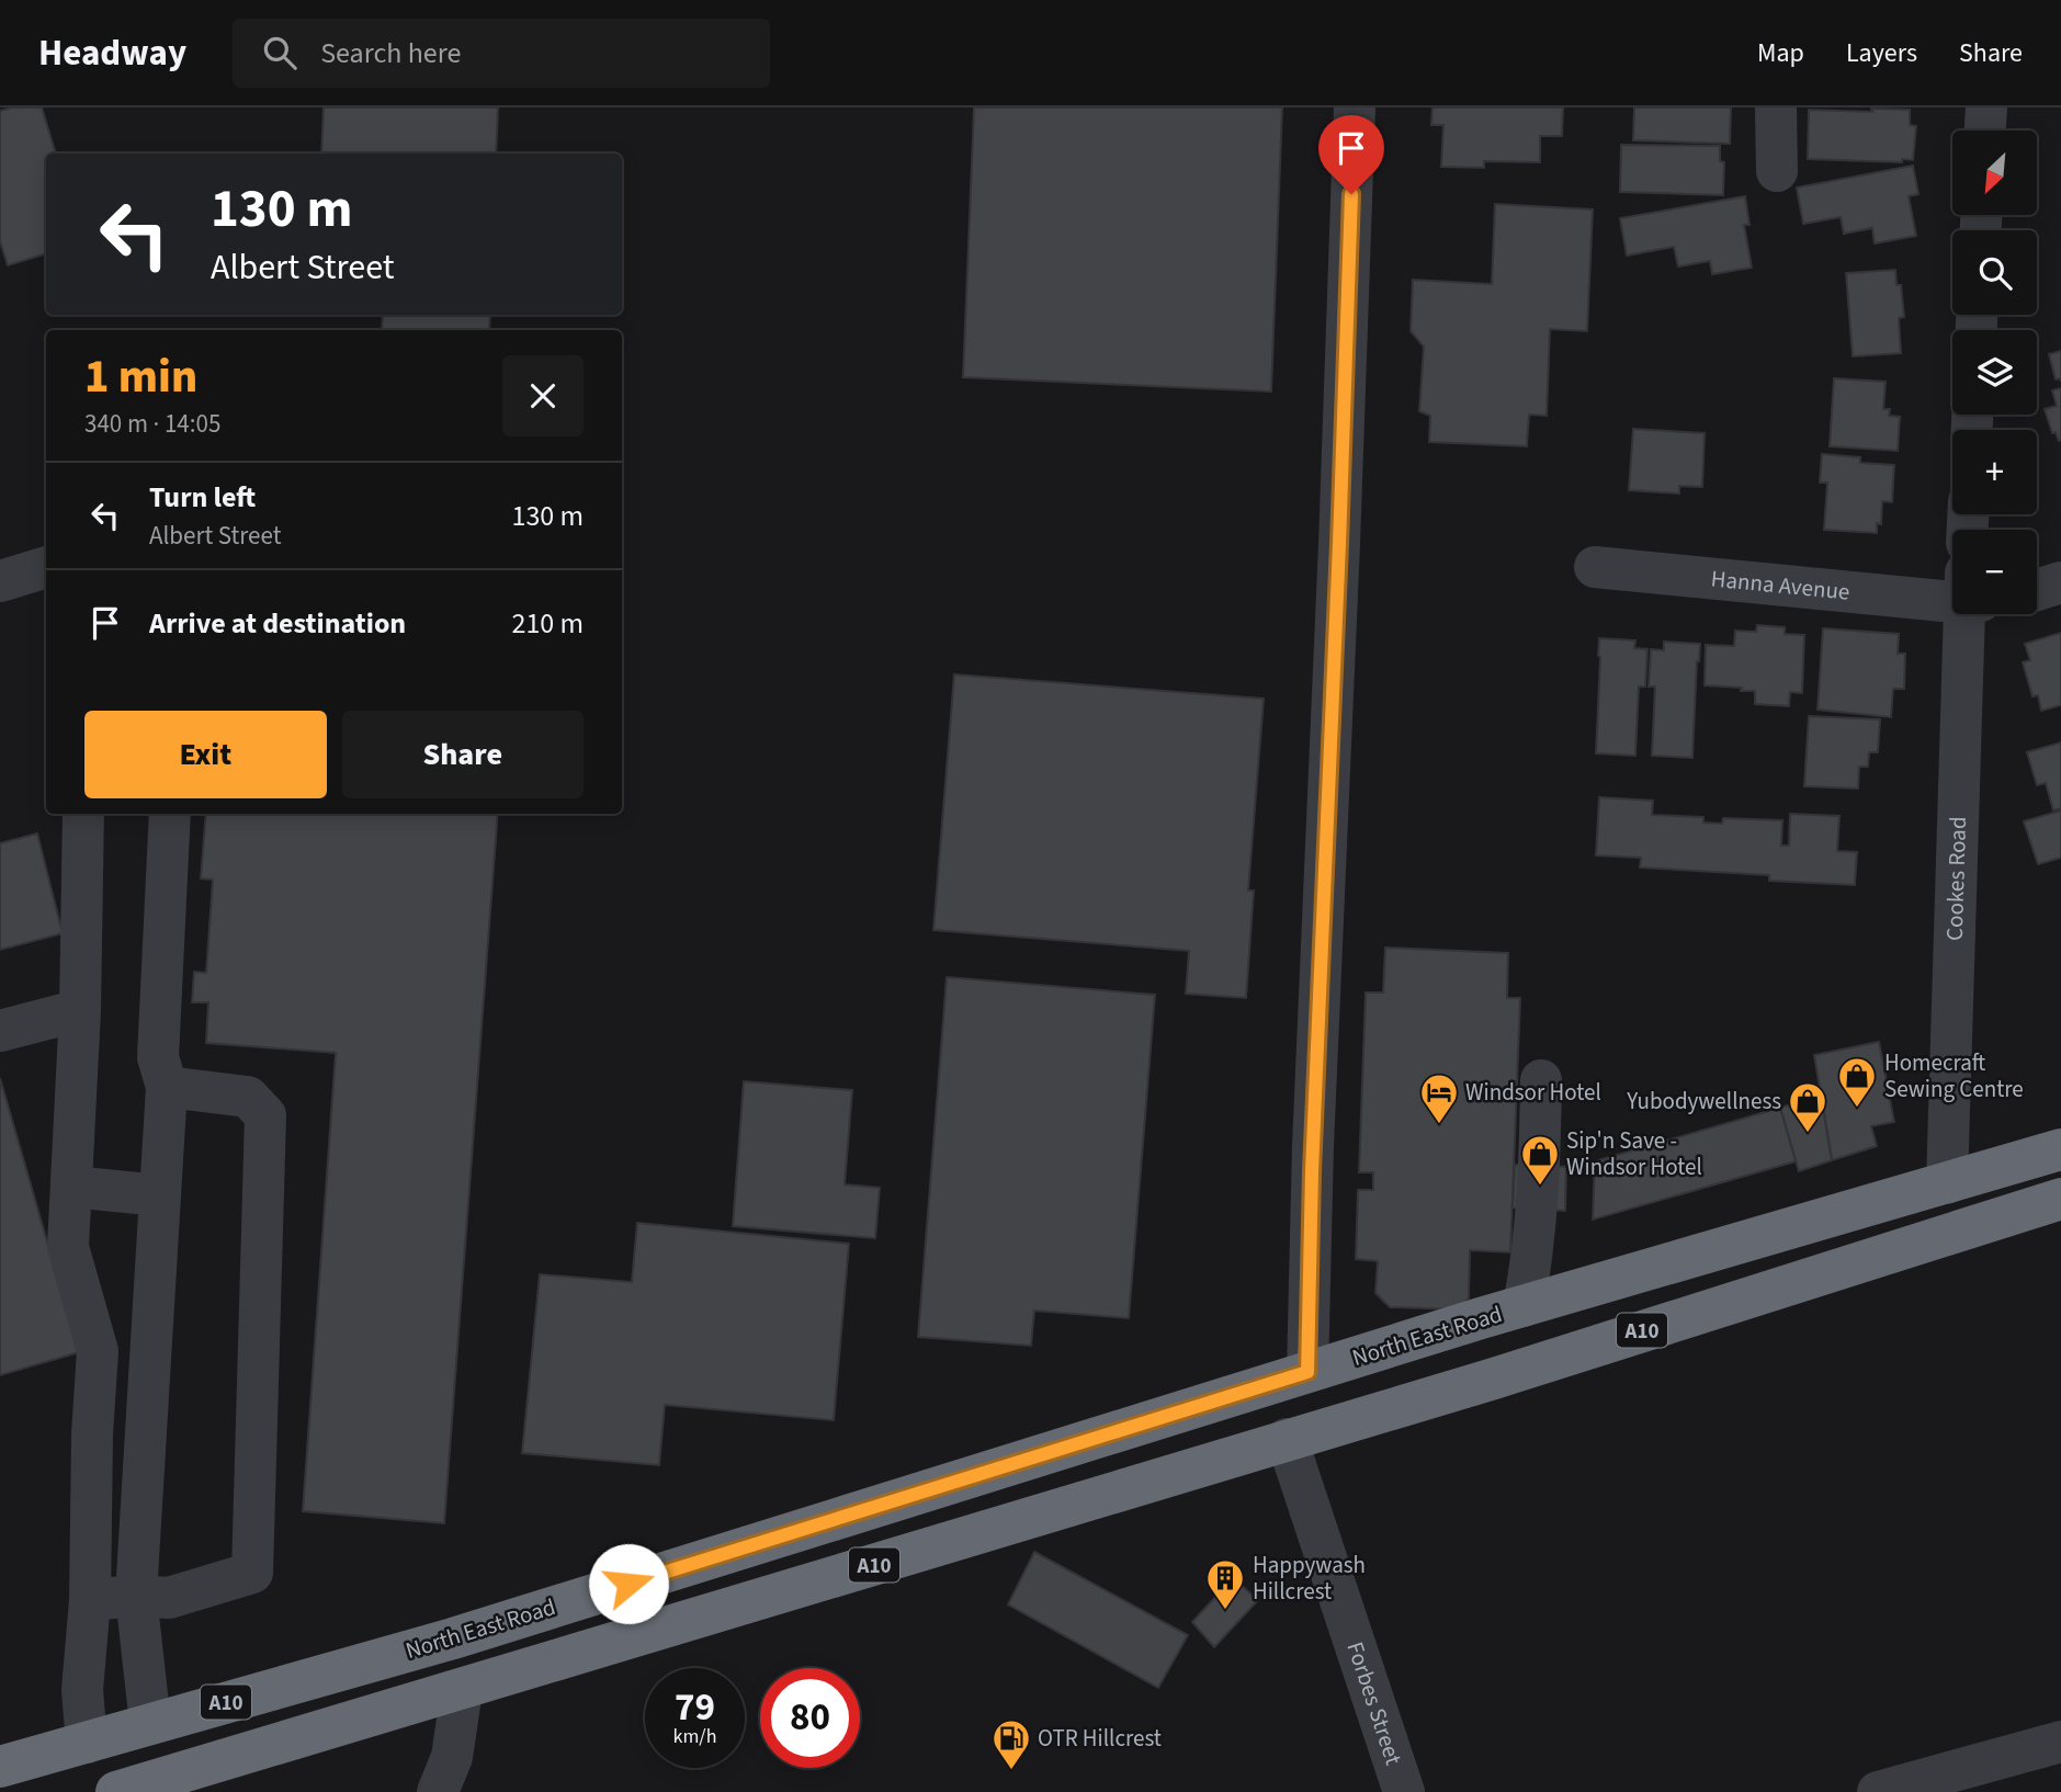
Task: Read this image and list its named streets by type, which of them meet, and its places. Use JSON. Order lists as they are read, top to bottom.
{
  "streets": {
    "highway": ["A10", "North East Road"],
    "street": ["Hanna Avenue", "Cookes Road", "Forbes Street"]
  },
  "crossings": [
    ["Cookes Road", "North East Road"],
    ["A10", "Forbes Street"]
  ],
  "places": {
    "shop": ["Homecraft Sewing Centre", "Yubodywellness", "Sip'n Save - Windsor Hotel"],
    "hotel": ["Windsor Hotel"],
    "building": ["Happywash Hillcrest"],
    "fuel station": ["OTR Hillcrest"]
  },
  "north": "bottom left",
  "page": {
    "header": "Headway",
    "search": "Search here",
    "nav": ["Map", "Layers", "Share"],
    "map_buttons": ["+", "−"],
    "turn": ["130 m", "Albert Street"],
    "heading": ["1 min", "340 m · 14:05"],
    "list": [
      {
        "name": "Turn left",
        "note": "Albert Street",
        "value": "130 m"
      },
      {
        "name": "Arrive at destination",
        "value": "210 m"
      }
    ],
    "buttons": ["Exit", "Share"],
    "speed": "79 km/h",
    "limit": "80"
  }
}
